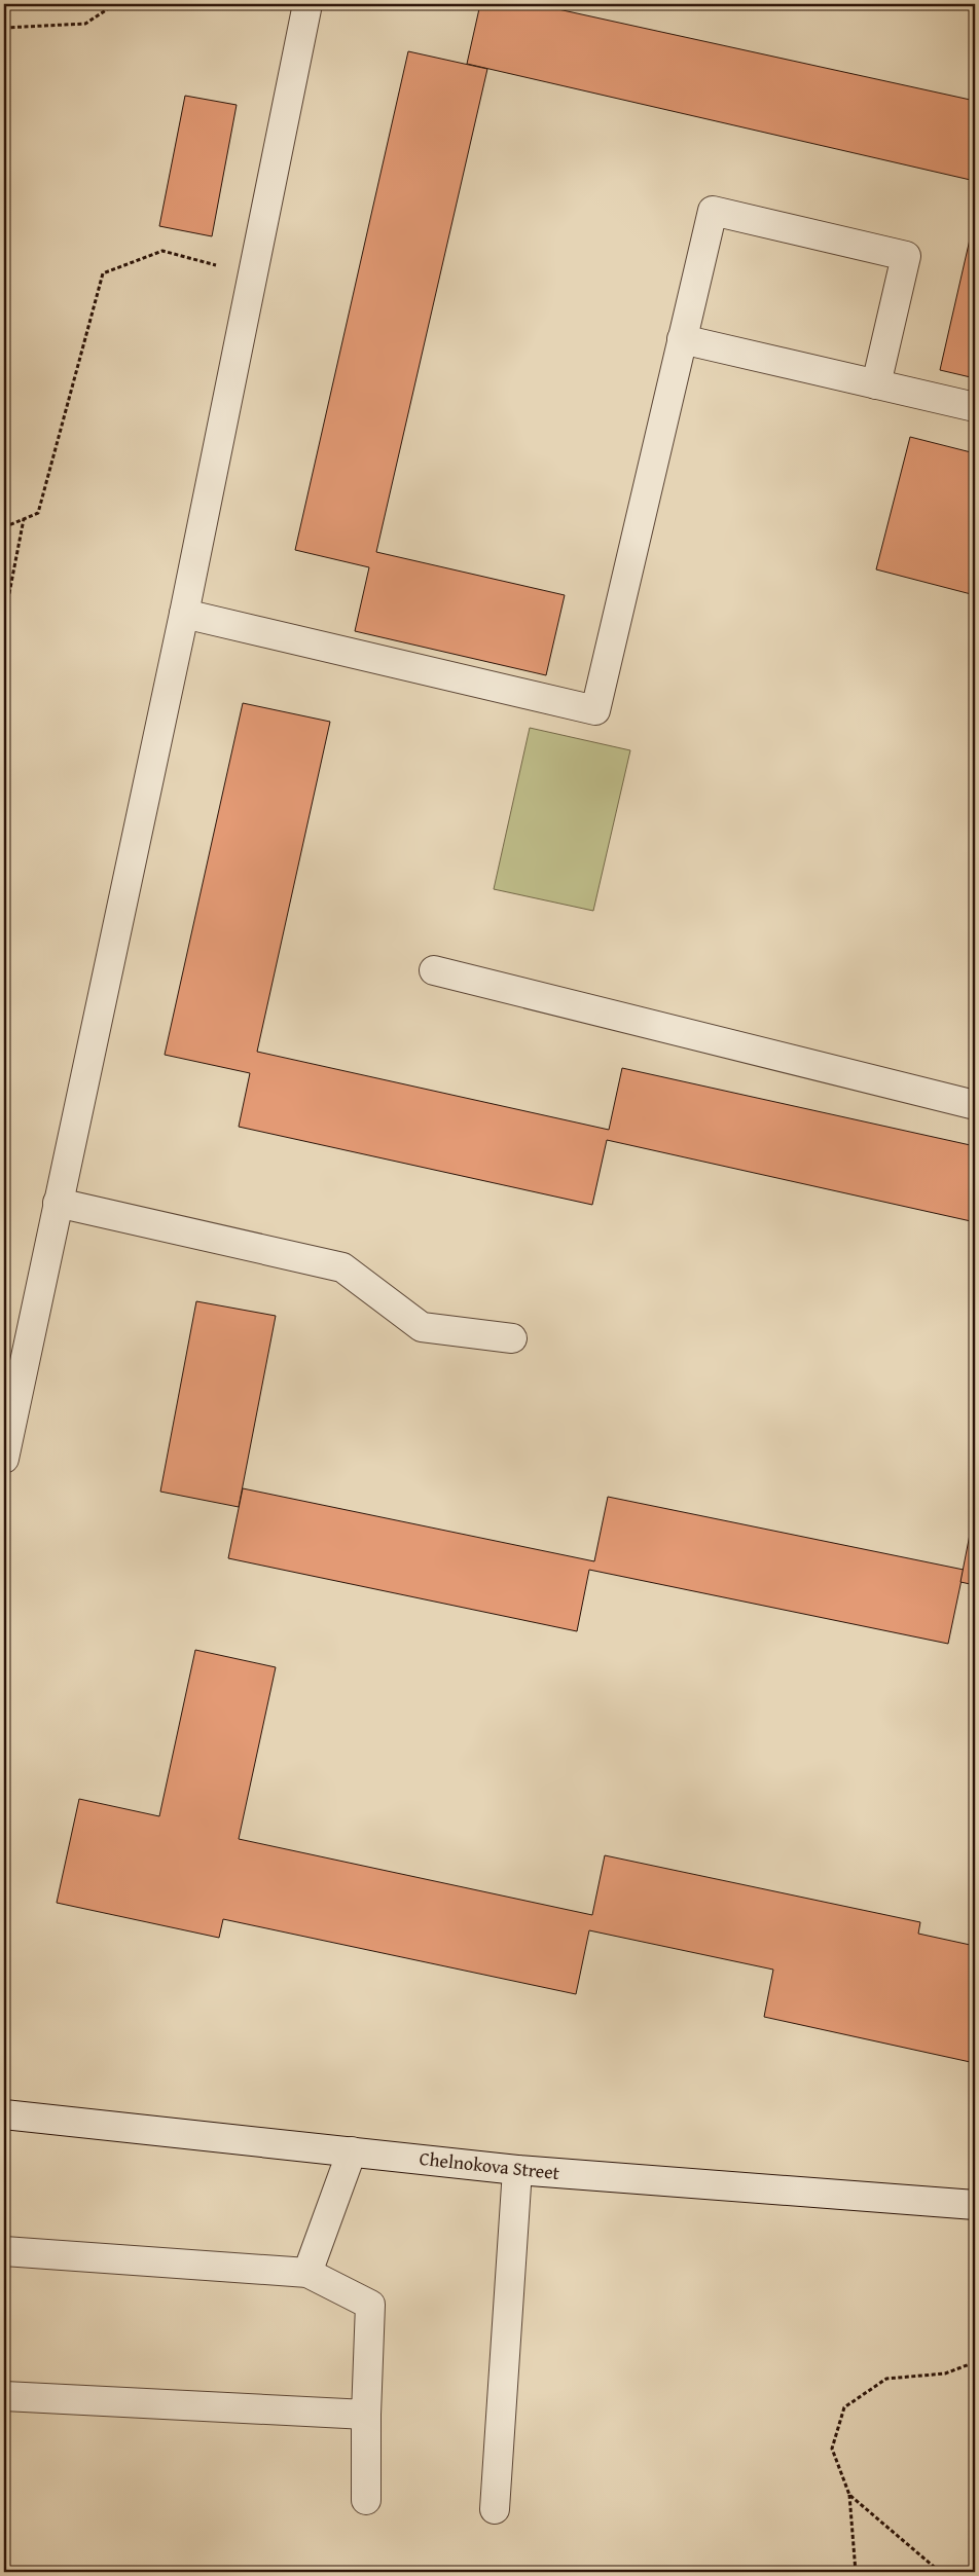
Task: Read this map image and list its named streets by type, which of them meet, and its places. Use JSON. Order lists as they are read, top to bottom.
{
  "streets": {
    "street": ["Chelnokova Street"]
  }
}
